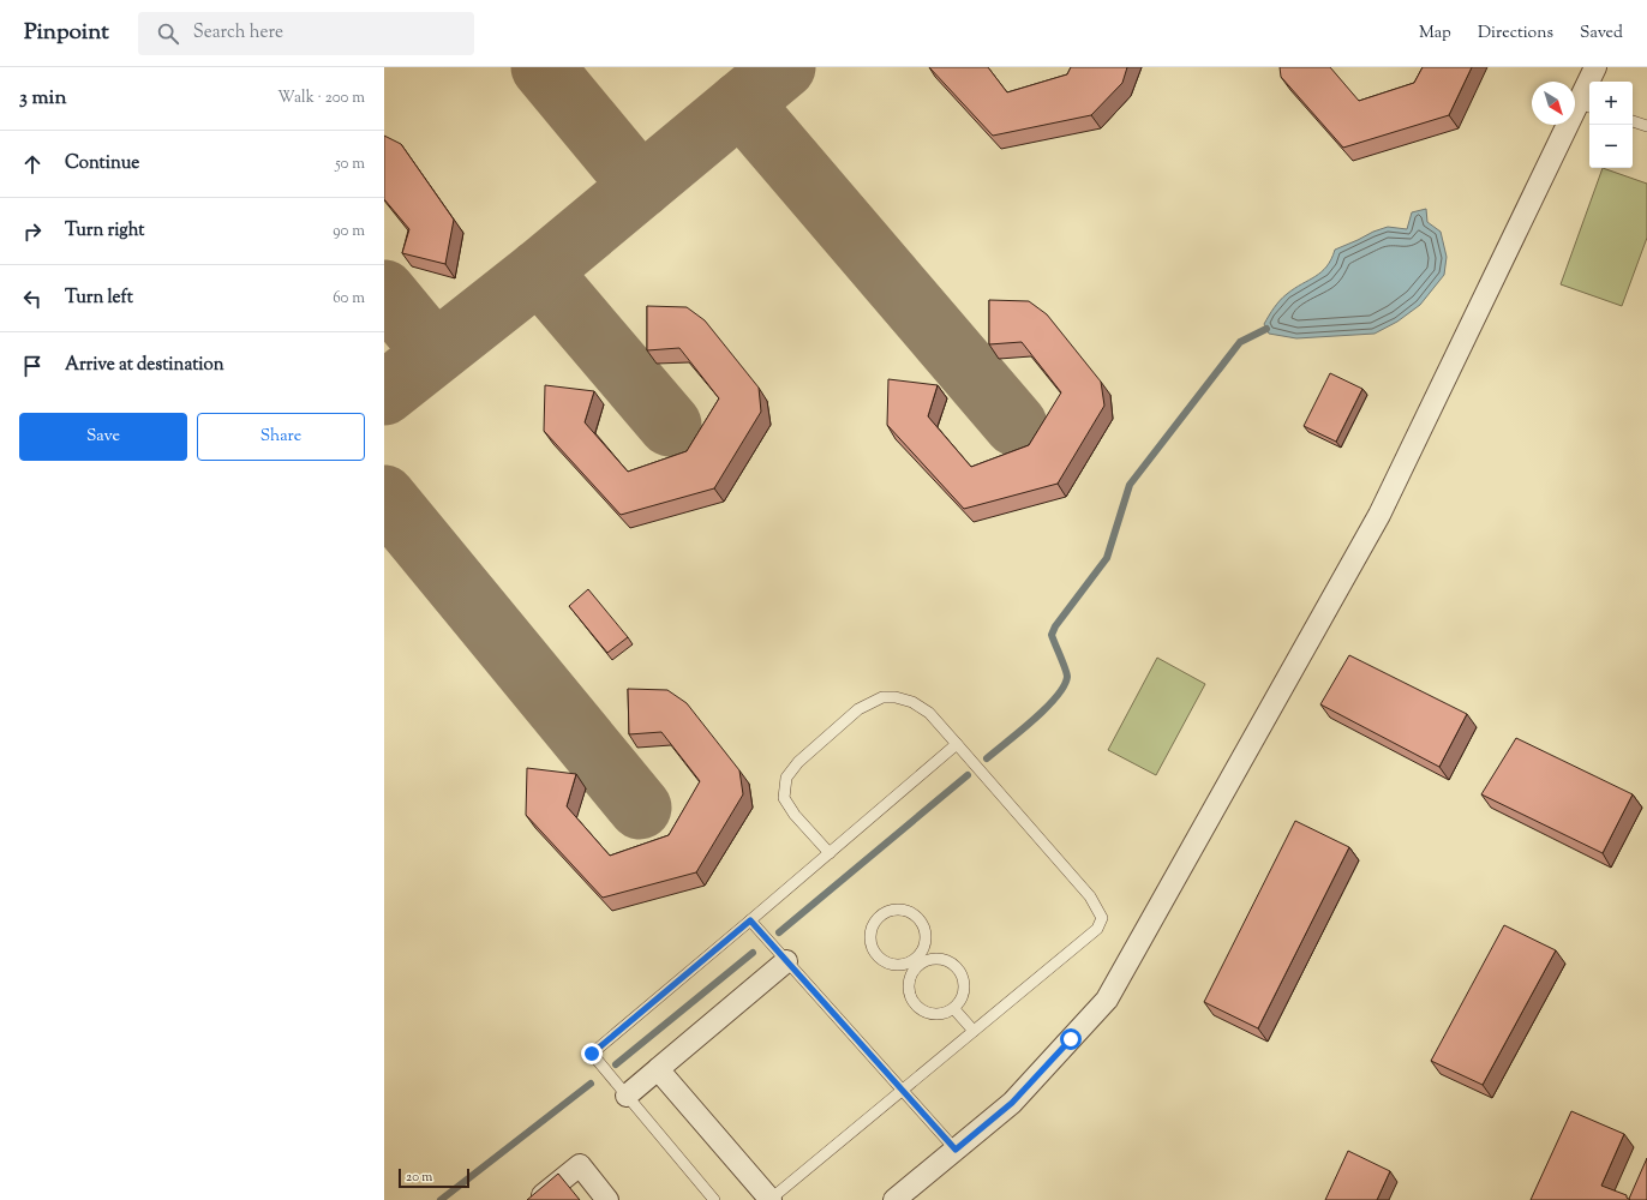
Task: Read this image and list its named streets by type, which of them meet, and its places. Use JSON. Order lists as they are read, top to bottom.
{
  "scale_bar": "20 m",
  "north": "bottom right",
  "page": {
    "header": "Pinpoint",
    "search": "Search here",
    "nav": ["Map", "Directions", "Saved"],
    "heading": ["3 min", "Walk · 200 m"],
    "map_buttons": ["+", "−"],
    "list": [
      ["Continue", "50 m"],
      ["Turn right", "90 m"],
      ["Turn left", "60 m"],
      "Arrive at destination"
    ],
    "buttons": ["Save", "Share"],
    "scale": "20 m"
  }
}
